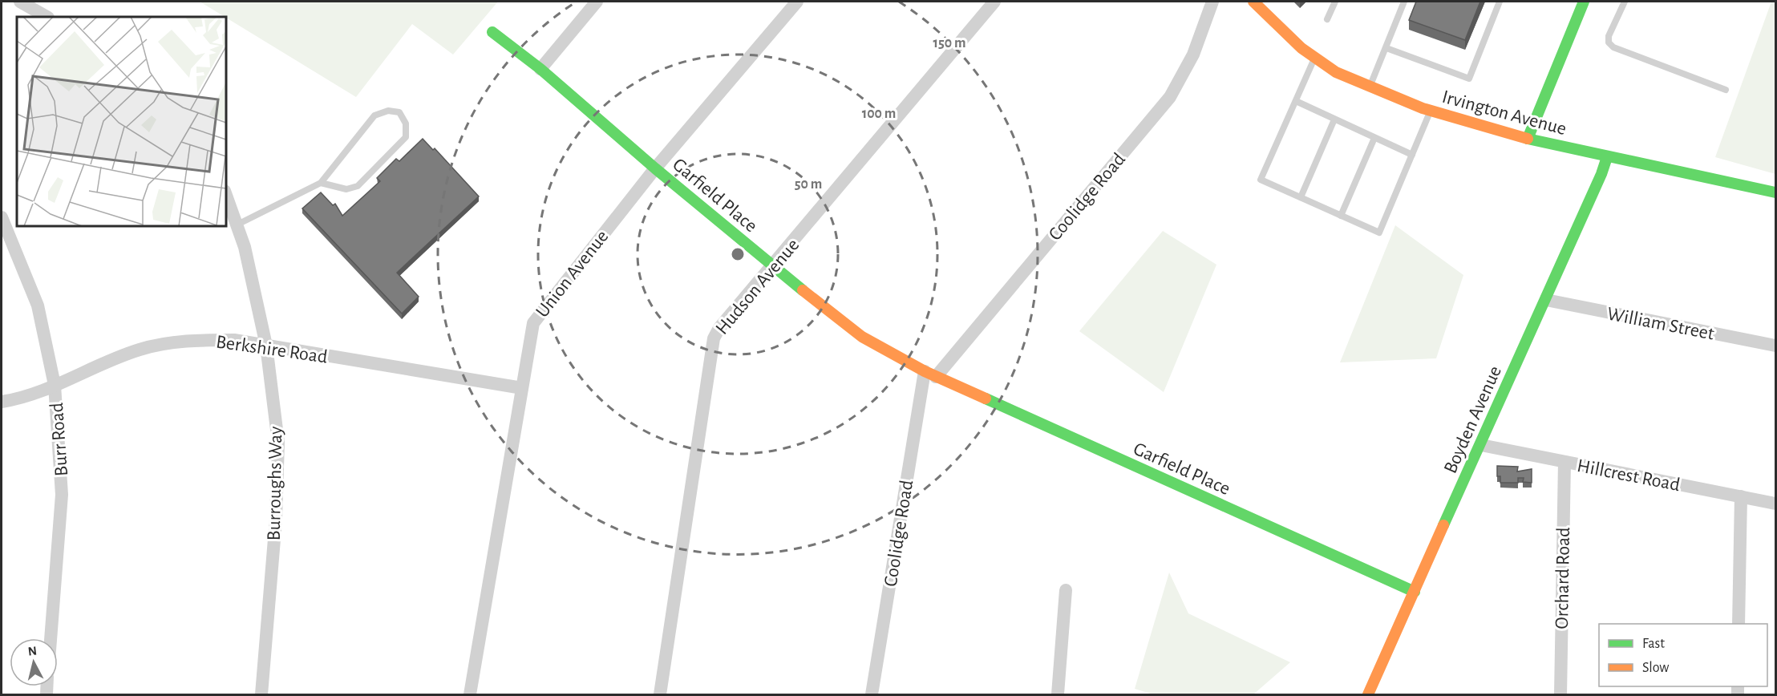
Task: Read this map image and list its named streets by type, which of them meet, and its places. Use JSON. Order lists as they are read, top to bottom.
{
  "streets": {
    "street": [
      "Irvington Avenue",
      "Garfield Place",
      "Coolidge Road",
      "Union Avenue",
      "Hudson Avenue",
      "William Street",
      "Berkshire Road",
      "Boyden Avenue",
      "Burr Road",
      "Hillcrest Road",
      "Burroughs Way",
      "Orchard Road"
    ]
  },
  "crossings": [
    ["Irvington Avenue", "Boyden Avenue"],
    ["Garfield Place", "Coolidge Road"],
    ["Garfield Place", "Union Avenue"],
    ["Garfield Place", "Hudson Avenue"],
    ["Garfield Place", "Boyden Avenue"],
    ["Union Avenue", "Berkshire Road"],
    ["William Street", "Boyden Avenue"],
    ["Berkshire Road", "Burr Road"],
    ["Berkshire Road", "Burroughs Way"],
    ["Boyden Avenue", "Hillcrest Road"],
    ["Hillcrest Road", "Orchard Road"]
  ],
  "legend": ["Fast", "Slow"],
  "north": "top",
  "rings": ["150 m", "100 m", "50 m"]
}
